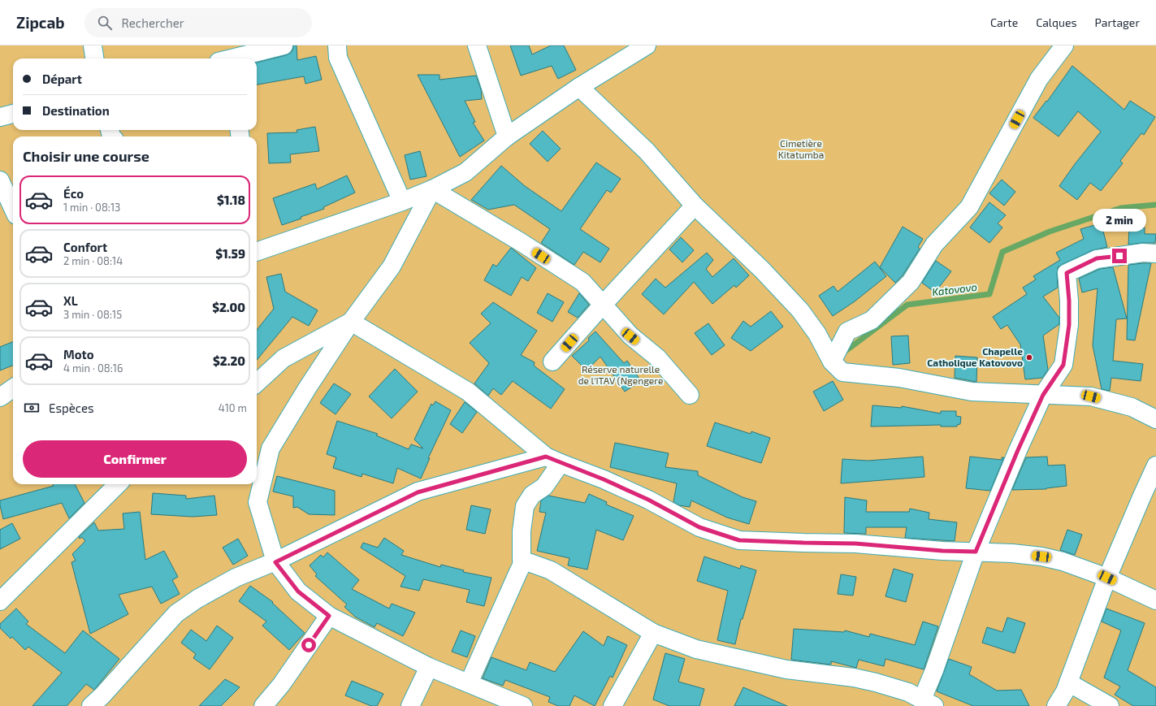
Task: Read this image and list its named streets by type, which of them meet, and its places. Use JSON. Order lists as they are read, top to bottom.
{
  "water": ["Katovovo"],
  "parks": ["Cimetière Kitatumba", "Réserve naturelle de l'ITAV (Ngengere"],
  "places": ["Chapelle Catholique Katovovo"],
  "page": {
    "header": "Zipcab",
    "search": "Rechercher",
    "nav": ["Carte", "Calques", "Partager"],
    "banner": ["Départ", "Destination"],
    "heading": "Choisir une course",
    "list": [
      {
        "name": "Éco",
        "note": "1 min · 08:13",
        "value": "$1.18"
      },
      {
        "name": "Confort",
        "note": "2 min · 08:14",
        "value": "$1.59"
      },
      {
        "name": "XL",
        "note": "3 min · 08:15",
        "value": "$2.00"
      },
      {
        "name": "Moto",
        "note": "4 min · 08:16",
        "value": "$2.20"
      }
    ],
    "bubble": "2 min",
    "pay": ["Espèces", "410 m"],
    "buttons": "Confirmer"
  }
}
